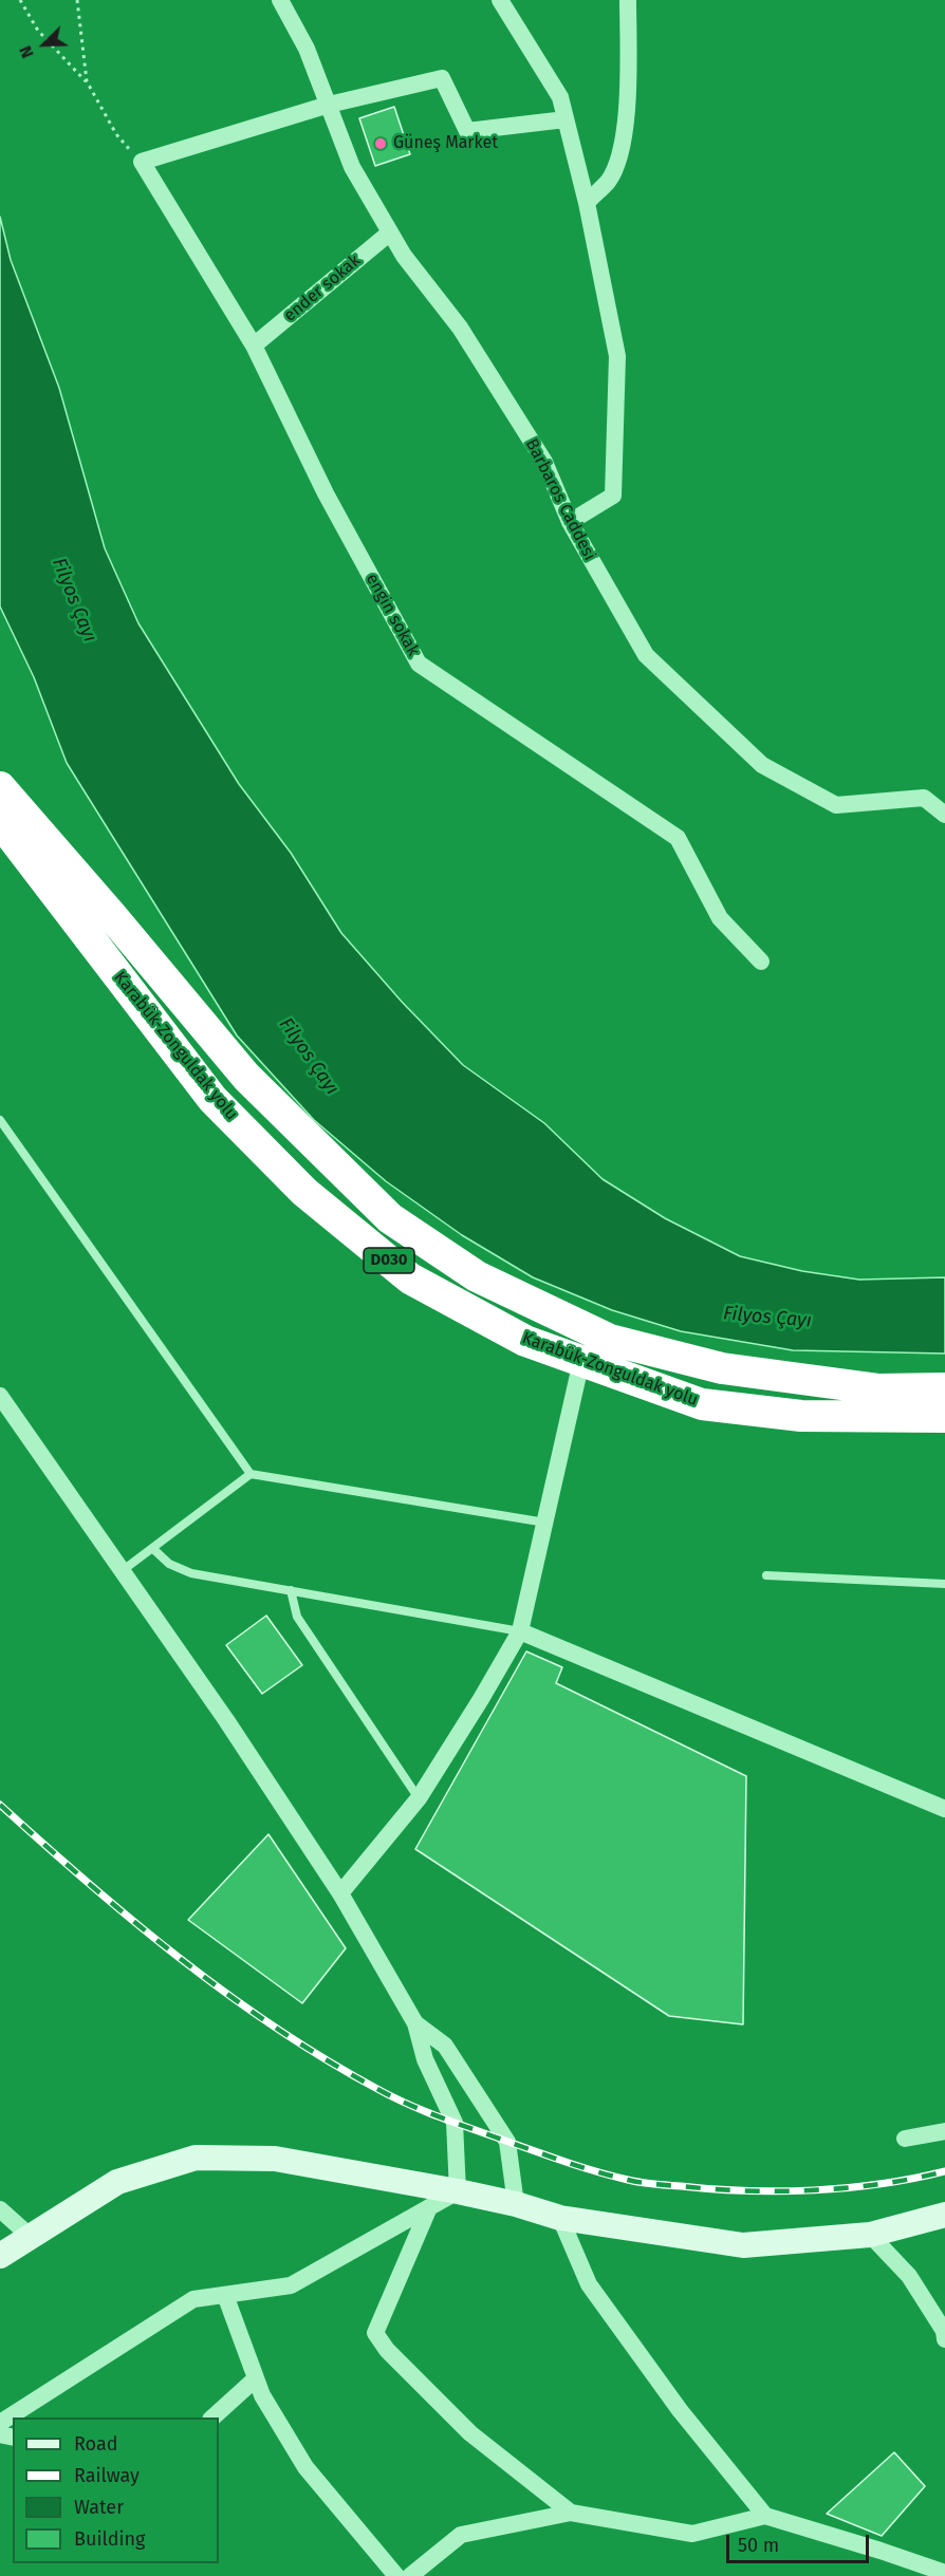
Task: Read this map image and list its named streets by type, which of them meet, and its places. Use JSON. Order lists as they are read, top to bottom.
{
  "streets": {
    "highway": ["Karabük-Zonguldak yolu", "D030"],
    "street": ["ender sokak", "Barbaros Caddesi", "engin sokak"]
  },
  "crossings": [
    ["ender sokak", "Barbaros Caddesi"],
    ["ender sokak", "engin sokak"]
  ],
  "water": ["Filyos Çayı"],
  "places": ["Güneş Market"],
  "legend": [
    "Road",
    "Railway",
    "Water",
    "Building"
  ],
  "scale_bar": "50 m",
  "north": "bottom left"
}
